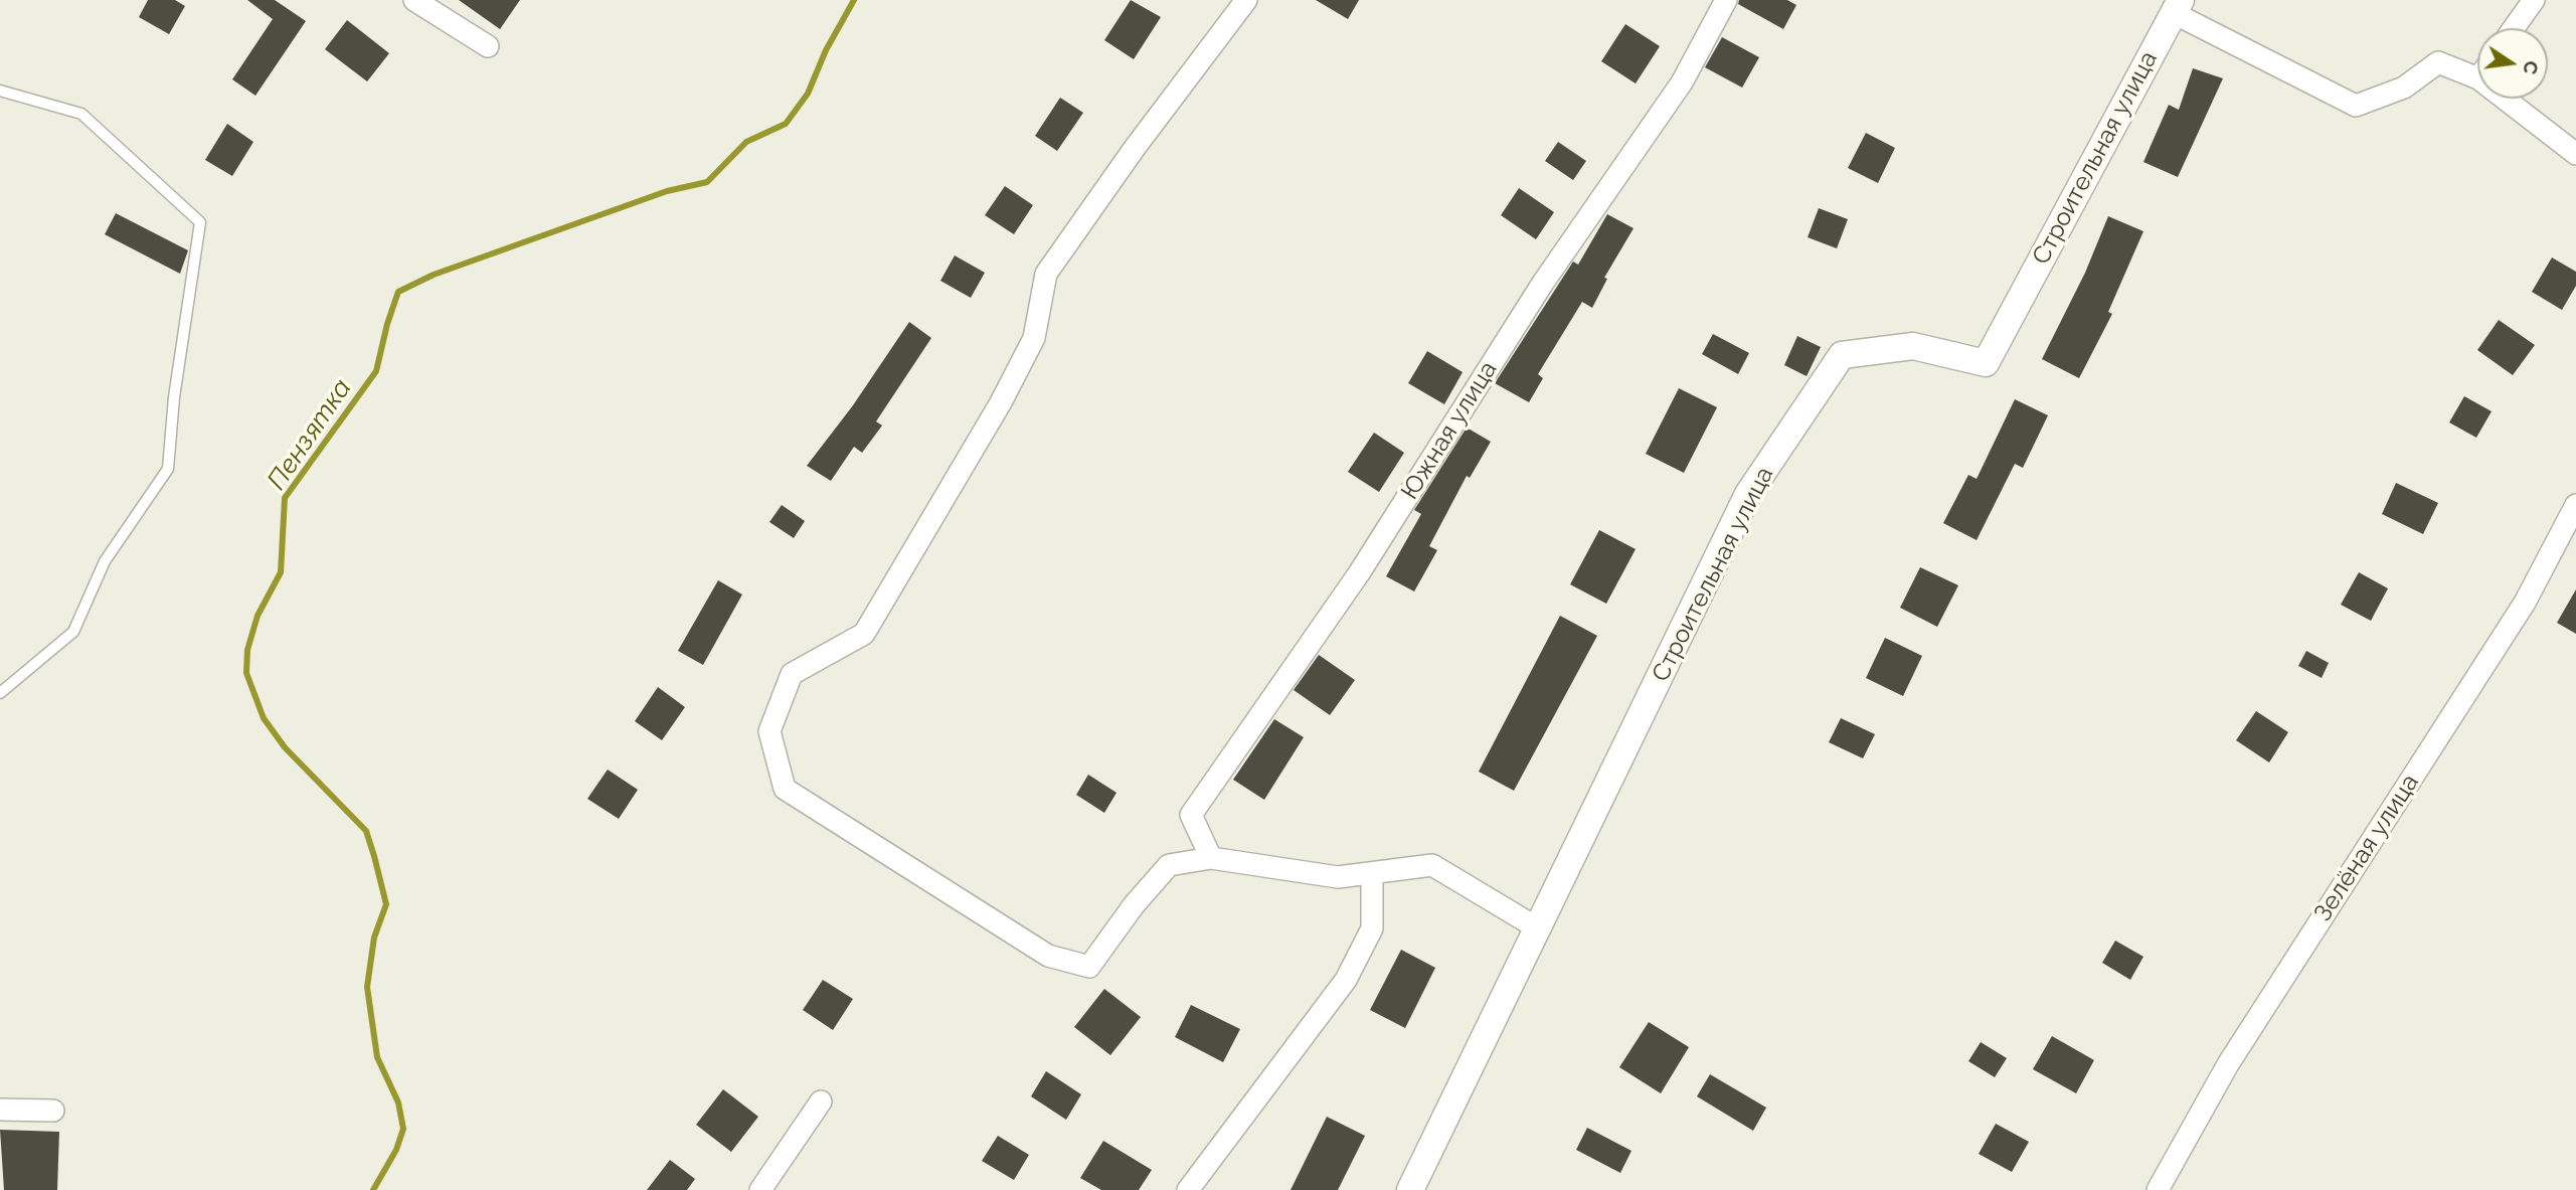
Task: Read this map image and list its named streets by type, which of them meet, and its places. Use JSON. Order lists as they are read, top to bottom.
{
  "streets": {
    "street": ["Строительная улица", "Южная улица", "Зелёная улица"]
  },
  "water": ["Пензятка"],
  "north": "right"
}
